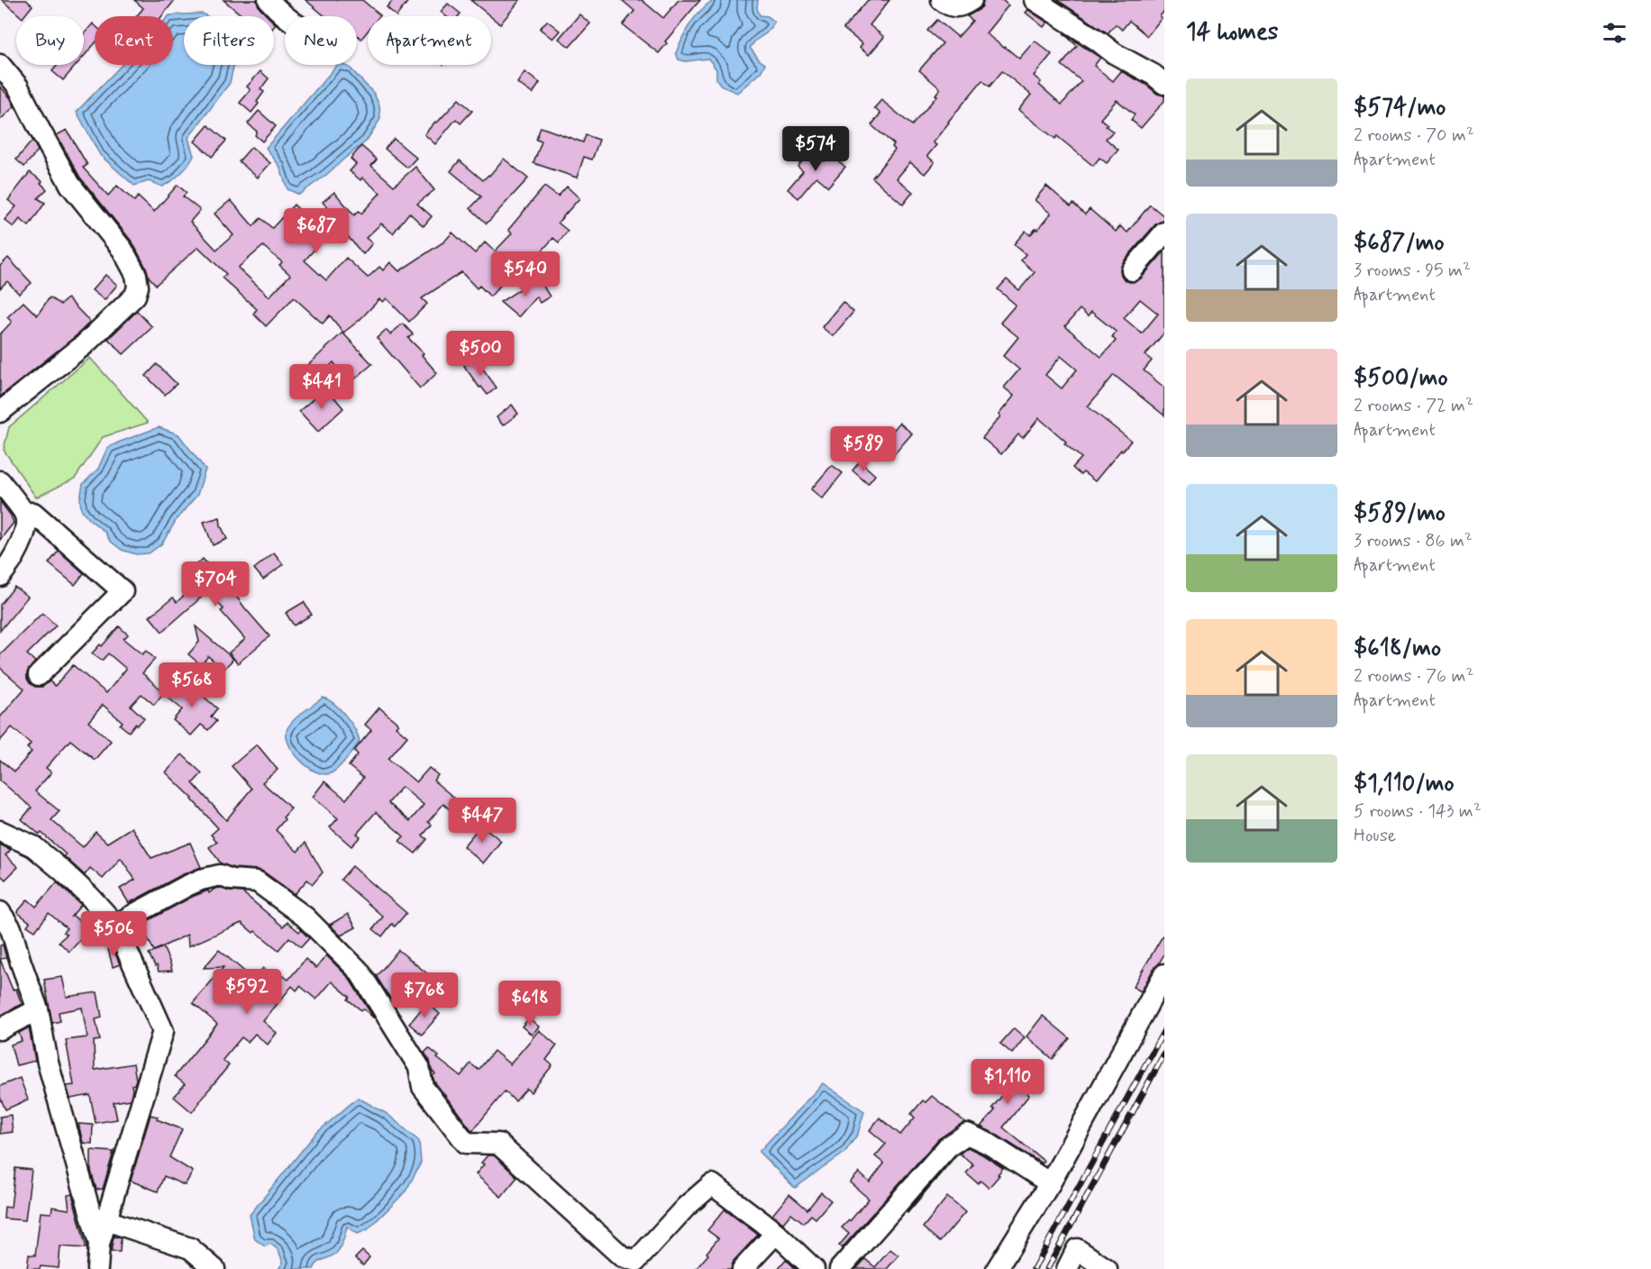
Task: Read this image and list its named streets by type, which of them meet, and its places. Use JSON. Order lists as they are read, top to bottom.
{
  "page": {
    "heading": "14 homes",
    "chip": [
      "Buy",
      "Rent",
      "Filters",
      "New",
      "Apartment"
    ],
    "list": [
      {
        "name": "$574/mo",
        "note": "2 rooms · 70 m² · Apartment"
      },
      {
        "name": "$687/mo",
        "note": "3 rooms · 95 m² · Apartment"
      },
      {
        "name": "$500/mo",
        "note": "2 rooms · 72 m² · Apartment"
      },
      {
        "name": "$589/mo",
        "note": "3 rooms · 86 m² · Apartment"
      },
      {
        "name": "$618/mo",
        "note": "2 rooms · 76 m² · Apartment"
      },
      {
        "name": "$1,110/mo",
        "note": "5 rooms · 143 m² · House"
      }
    ],
    "price": [
      "$574",
      "$687",
      "$540",
      "$500",
      "$441",
      "$589",
      "$704",
      "$568",
      "$447",
      "$506",
      "$592",
      "$768",
      "$618",
      "$1,110"
    ]
  }
}
